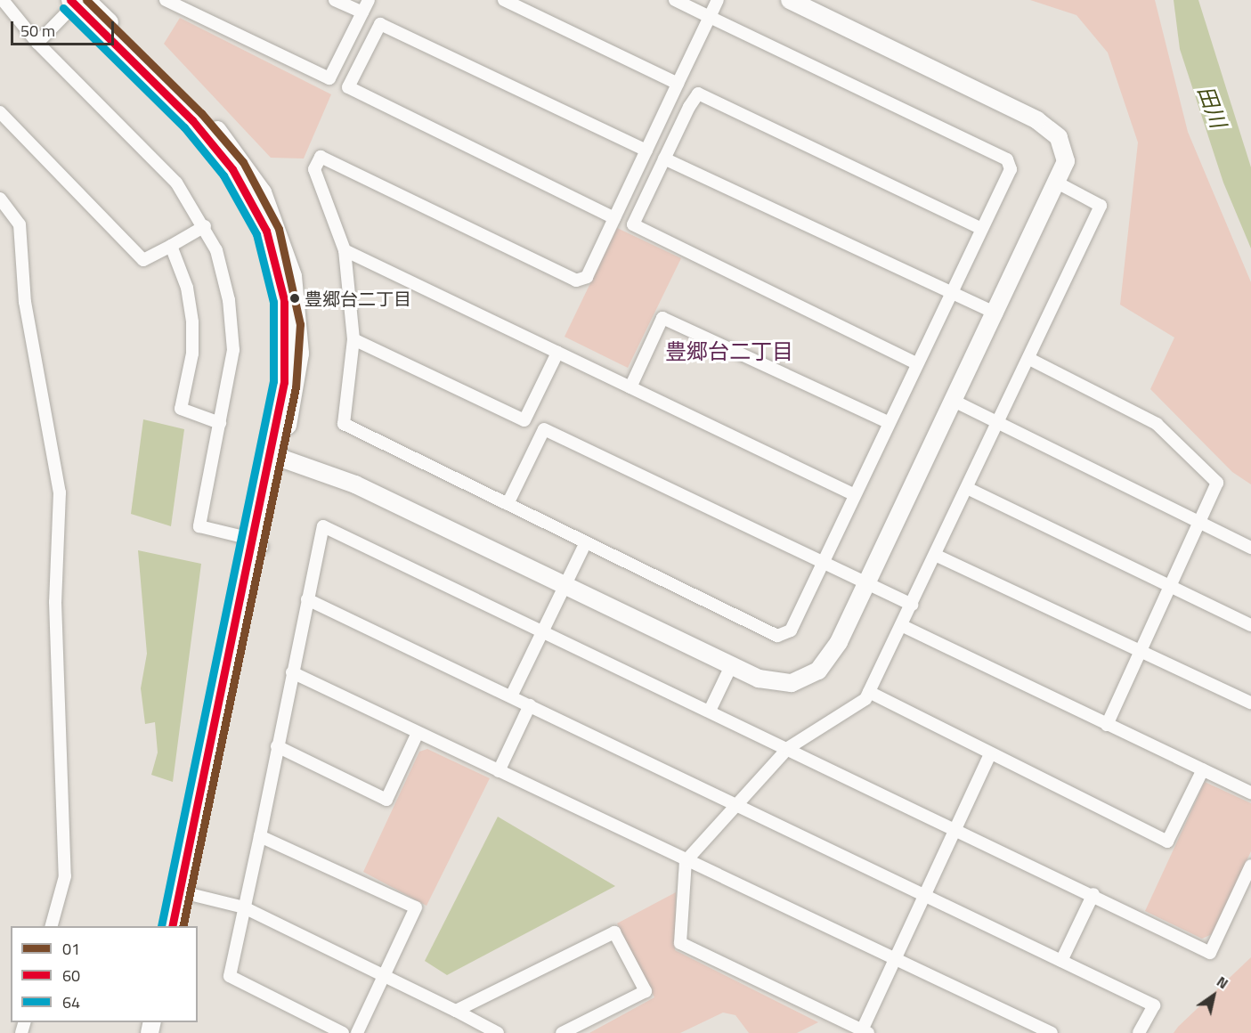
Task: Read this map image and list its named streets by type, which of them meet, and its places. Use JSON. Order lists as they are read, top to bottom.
{
  "districts": ["豊郷台二丁目"],
  "water": ["田川"],
  "places": ["豊郷台二丁目"],
  "lines": ["transit line 01", "transit line 60", "transit line 64"],
  "legend": ["01", "60", "64"],
  "scale_bar": "50 m",
  "north": "top right"
}
